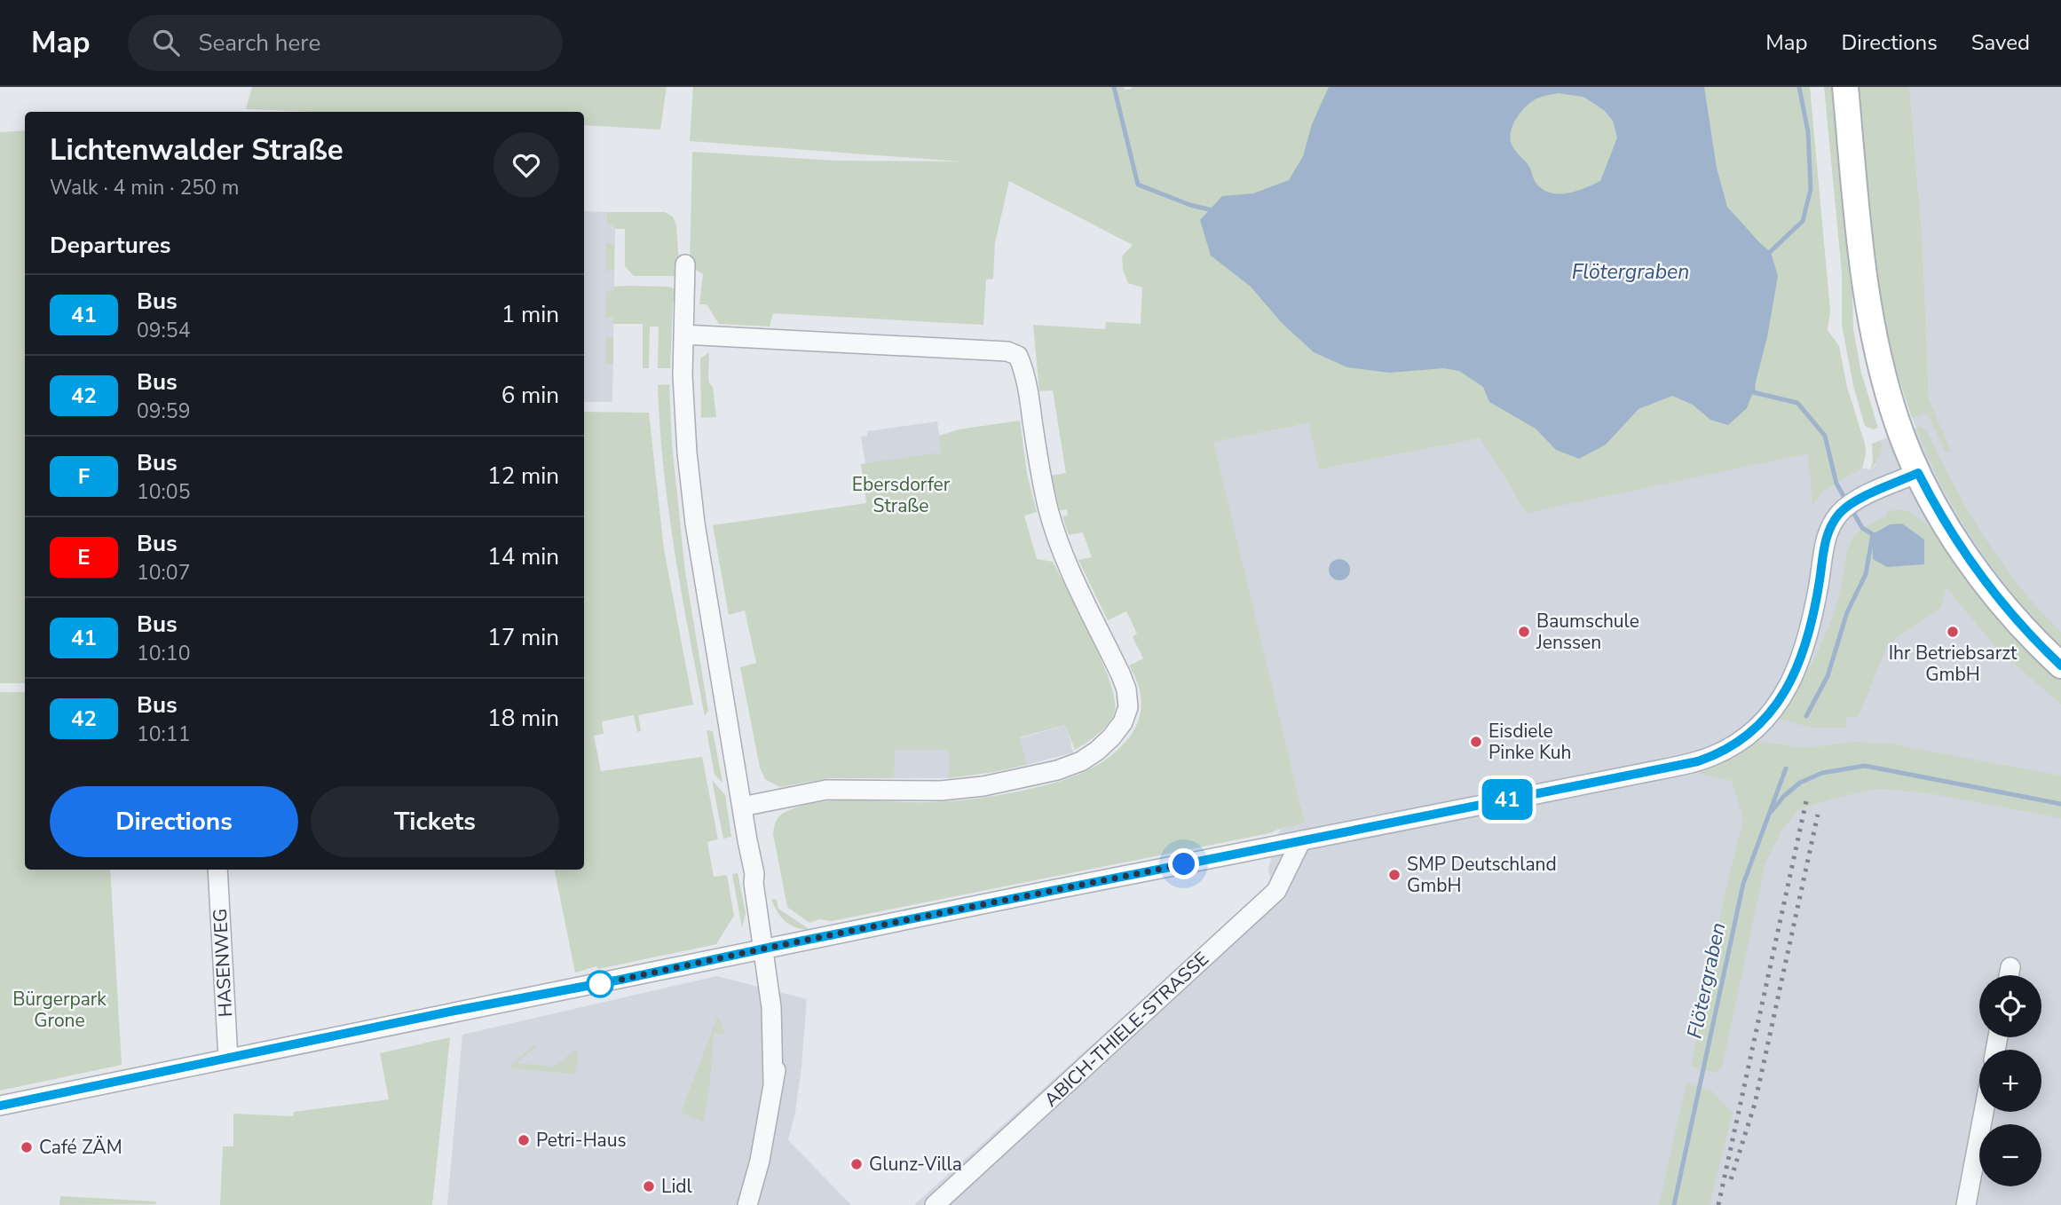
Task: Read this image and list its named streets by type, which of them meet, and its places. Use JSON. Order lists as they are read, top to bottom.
{
  "streets": {
    "street": ["HASENWEG", "ABICH-THIELE-STRASSE"]
  },
  "water": ["Flötergraben"],
  "parks": ["Ebersdorfer Straße", "Bürgerpark Grone"],
  "places": [
    "Baumschule Jenssen",
    "Ihr Betriebsarzt GmbH",
    "Eisdiele Pinke Kuh",
    "SMP Deutschland GmbH",
    "Petri-Haus",
    "Café ZÄM",
    "Glunz-Villa",
    "Lidl"
  ],
  "lines": ["bus line 41"],
  "page": {
    "header": "Map",
    "search": "Search here",
    "nav": ["Map", "Directions", "Saved"],
    "on_map": "41",
    "heading": [
      ["Lichtenwalder Straße", "Walk · 4 min · 250 m"],
      "Departures"
    ],
    "list": [
      {
        "mark": "41",
        "name": "Bus",
        "note": "09:54",
        "value": "1 min"
      },
      {
        "mark": "42",
        "name": "Bus",
        "note": "09:59",
        "value": "6 min"
      },
      {
        "mark": "F",
        "name": "Bus",
        "note": "10:05",
        "value": "12 min"
      },
      {
        "mark": "E",
        "name": "Bus",
        "note": "10:07",
        "value": "14 min"
      },
      {
        "mark": "41",
        "name": "Bus",
        "note": "10:10",
        "value": "17 min"
      },
      {
        "mark": "42",
        "name": "Bus",
        "note": "10:11",
        "value": "18 min"
      }
    ],
    "buttons": ["Directions", "Tickets"],
    "map_buttons": ["+", "−"]
  }
}
